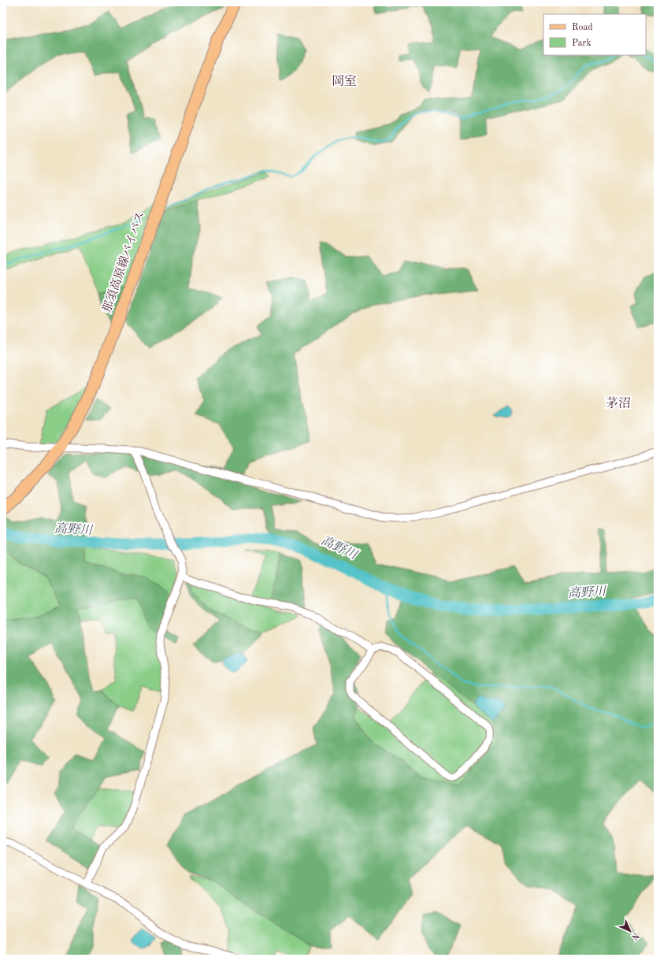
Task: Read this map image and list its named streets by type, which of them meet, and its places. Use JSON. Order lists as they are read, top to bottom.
{
  "streets": {
    "main road": ["那須高原線バイパス"]
  },
  "districts": ["岡室", "茅沼"],
  "water": ["高野川"],
  "legend": ["Road", "Park"],
  "north": "bottom right"
}
